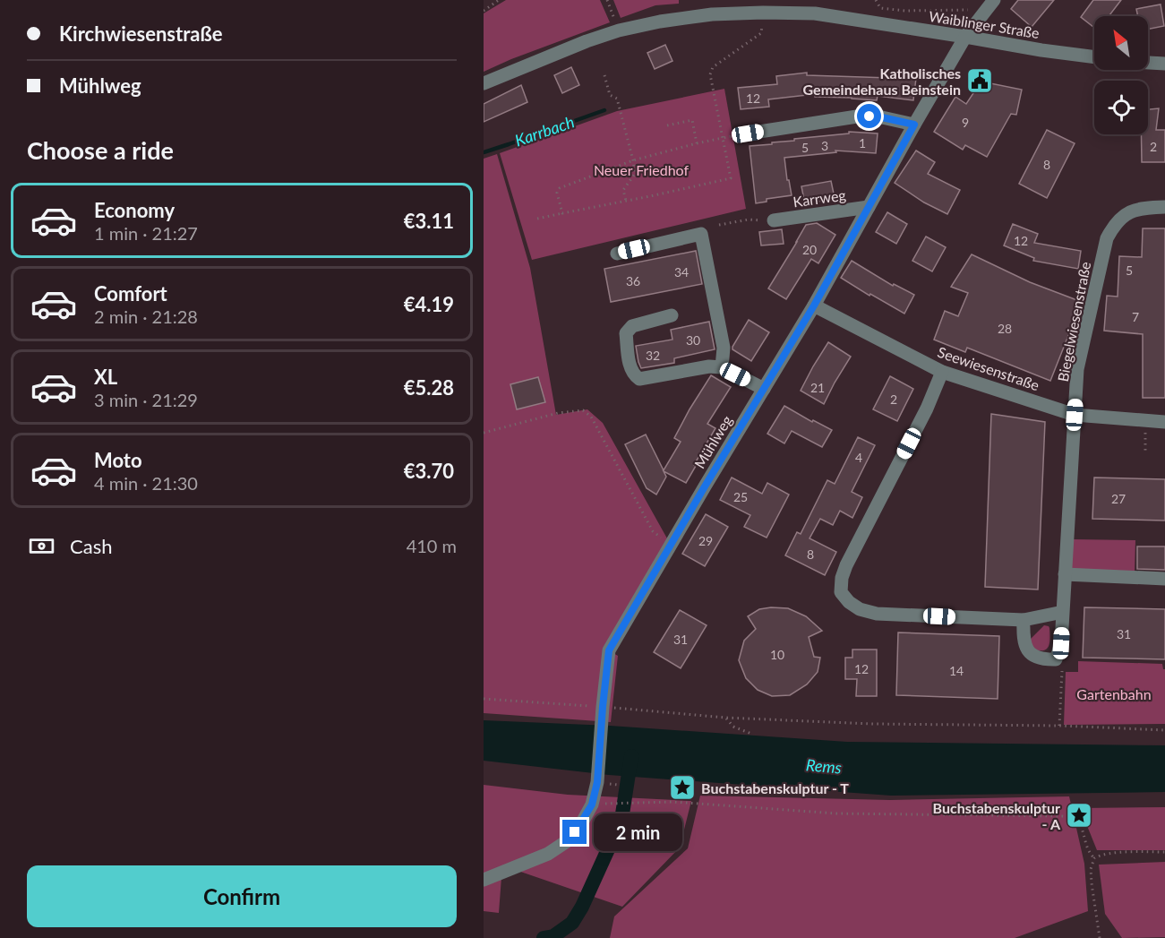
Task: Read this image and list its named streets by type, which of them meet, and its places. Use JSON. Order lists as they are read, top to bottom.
{
  "streets": {
    "street": [
      "Waiblinger Straße",
      "Karrweg",
      "Biegelwiesenstraße",
      "Seewiesenstraße",
      "Mühlweg"
    ]
  },
  "crossings": [
    ["Waiblinger Straße", "Mühlweg"],
    ["Karrweg", "Mühlweg"],
    ["Biegelwiesenstraße", "Seewiesenstraße"],
    ["Seewiesenstraße", "Mühlweg"]
  ],
  "water": ["Karrbach", "Rems"],
  "parks": ["Neuer Friedhof", "Gartenbahn"],
  "places": {
    "public building": ["Katholisches Gemeindehaus Beinstein"],
    "place": ["Buchstabenskulptur - T", "Buchstabenskulptur - A"]
  },
  "house_numbers": [
    "12",
    "9",
    "1",
    "3",
    "2",
    "5",
    "8",
    "12",
    "20",
    "5",
    "34",
    "36",
    "7",
    "28",
    "30",
    "32",
    "21",
    "2",
    "4",
    "25",
    "27",
    "29",
    "8",
    "31",
    "31",
    "10",
    "12",
    "14"
  ],
  "north": "top left",
  "page": {
    "banner": ["Kirchwiesenstraße", "Mühlweg"],
    "heading": "Choose a ride",
    "list": [
      {
        "name": "Economy",
        "note": "1 min · 21:27",
        "value": "€3.11"
      },
      {
        "name": "Comfort",
        "note": "2 min · 21:28",
        "value": "€4.19"
      },
      {
        "name": "XL",
        "note": "3 min · 21:29",
        "value": "€5.28"
      },
      {
        "name": "Moto",
        "note": "4 min · 21:30",
        "value": "€3.70"
      }
    ],
    "pay": ["Cash", "410 m"],
    "bubble": "2 min",
    "buttons": "Confirm"
  }
}
